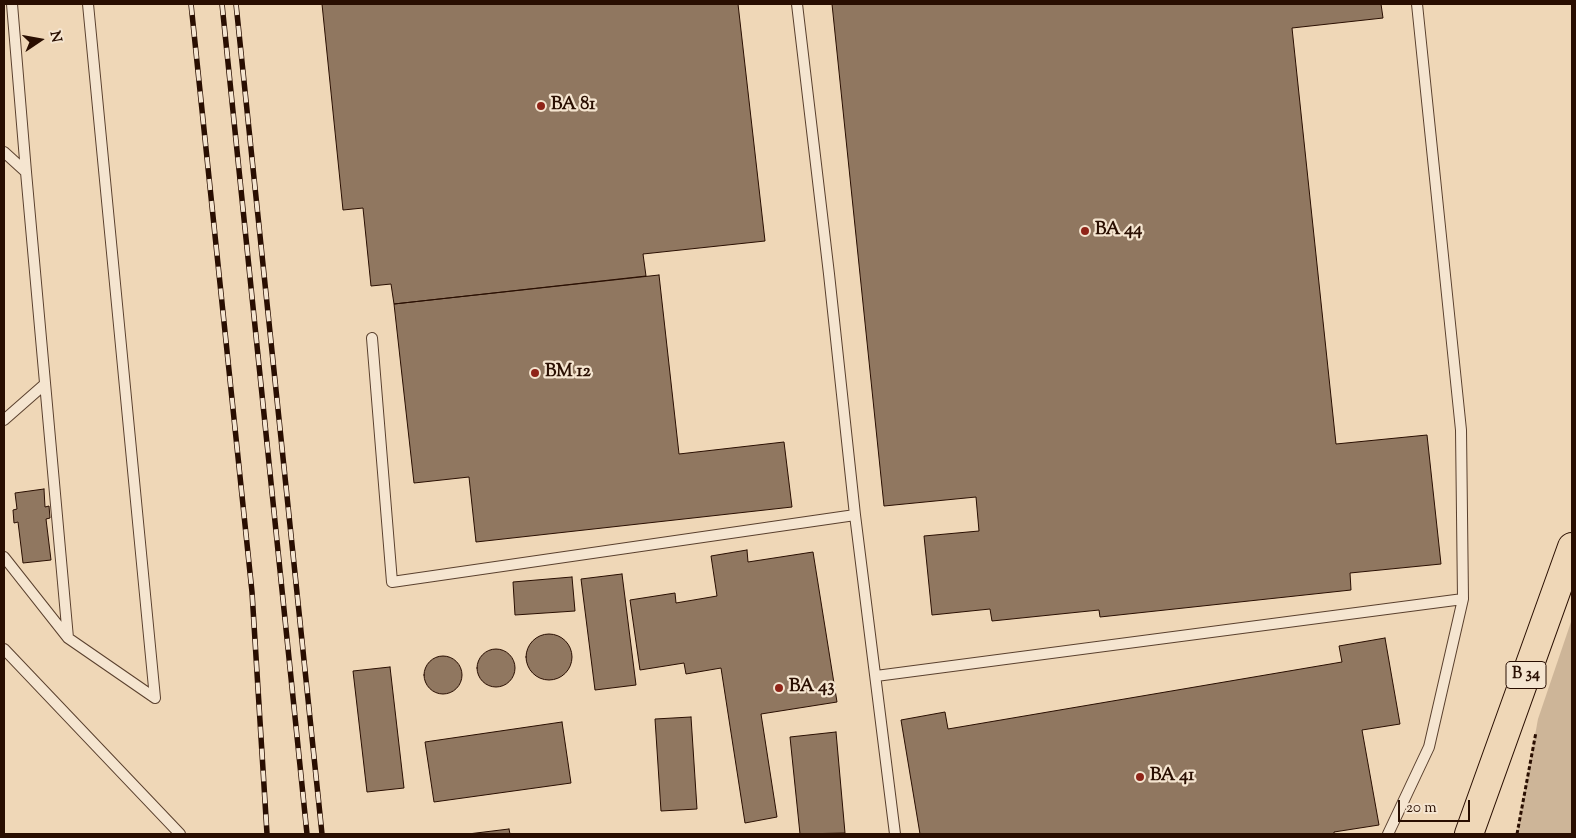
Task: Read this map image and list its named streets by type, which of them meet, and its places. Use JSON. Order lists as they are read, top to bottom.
{
  "streets": {
    "main road": ["B 34"]
  },
  "places": [
    "BA 81",
    "BA 44",
    "BM 12",
    "BA 43",
    "BA 41"
  ],
  "scale_bar": "20 m",
  "north": "right"
}
